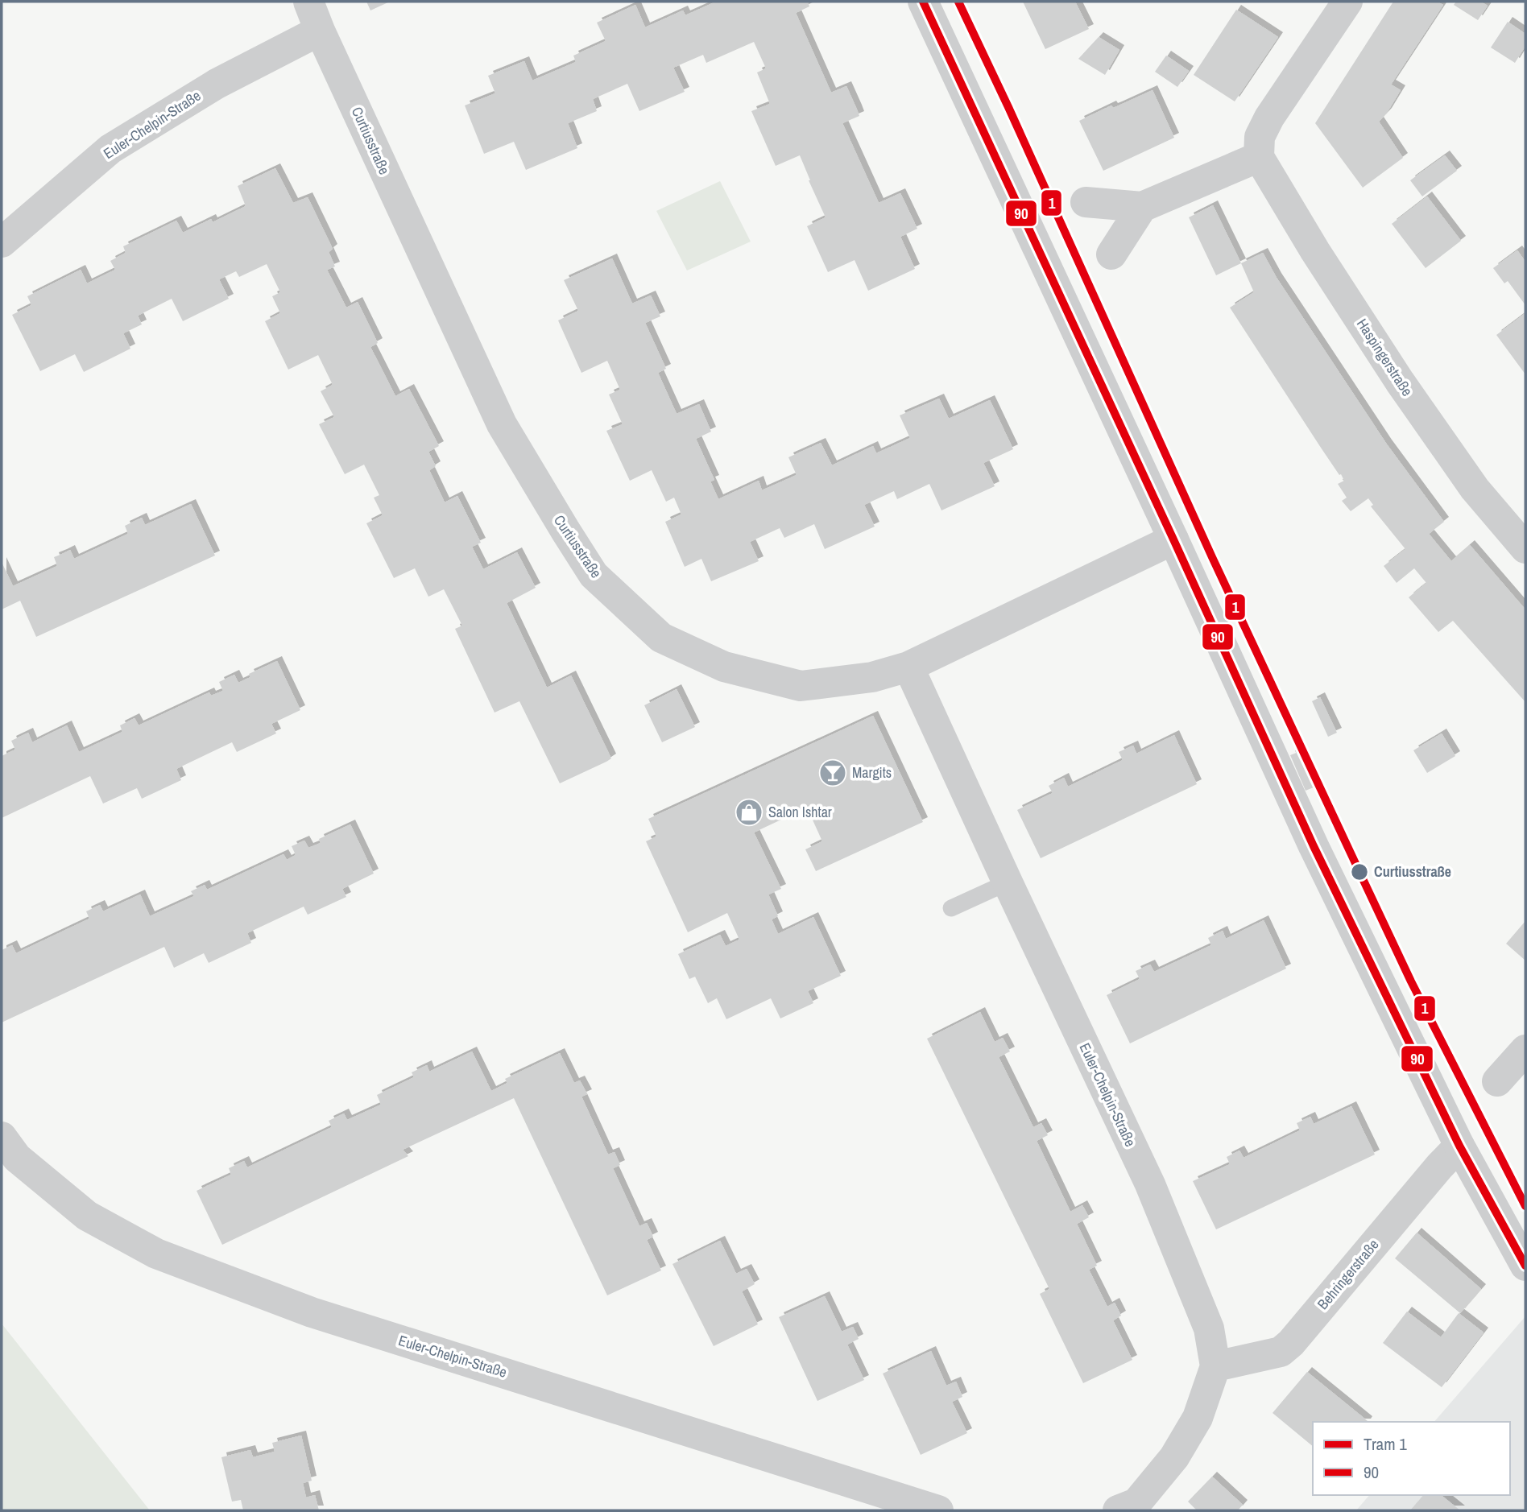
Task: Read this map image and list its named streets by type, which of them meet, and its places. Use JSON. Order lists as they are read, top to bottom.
{
  "streets": {
    "street": [
      "Euler-Chelpin-Straße",
      "Curtiusstraße",
      "Haspingerstraße",
      "Behringerstraße"
    ]
  },
  "crossings": [
    ["Euler-Chelpin-Straße", "Curtiusstraße"],
    ["Euler-Chelpin-Straße", "Behringerstraße"]
  ],
  "places": {
    "bar": ["Margits"],
    "shop": ["Salon Ishtar"],
    "other": ["Curtiusstraße"]
  },
  "lines": ["tram line 1", "transit line 90"],
  "legend": ["Tram 1", "90"]
}
